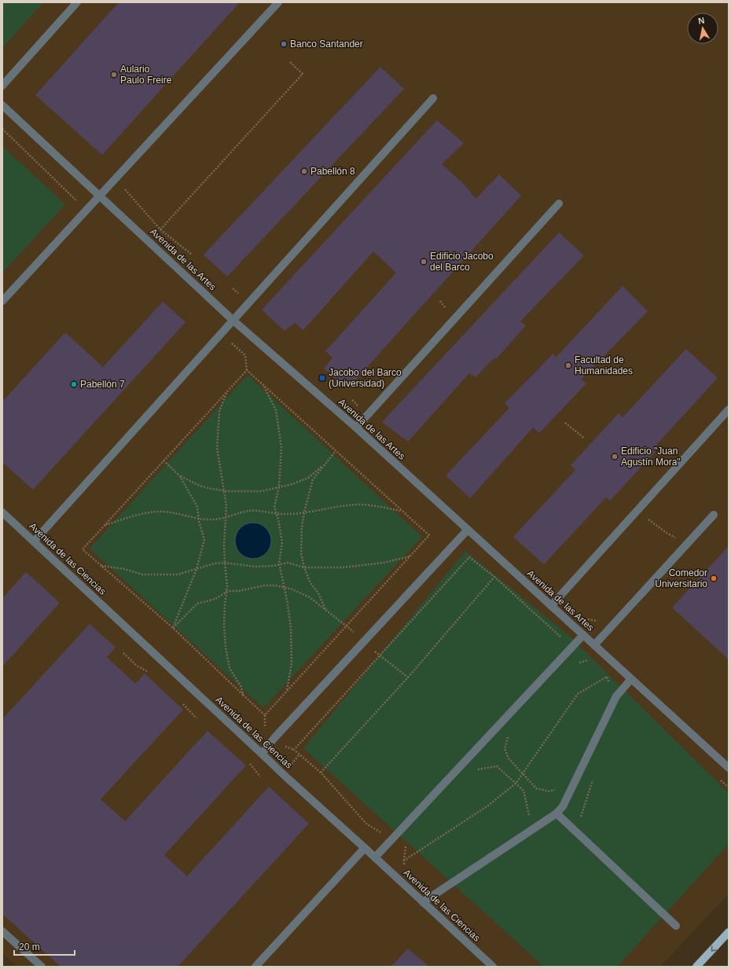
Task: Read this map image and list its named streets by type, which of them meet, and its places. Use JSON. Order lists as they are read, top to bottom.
{
  "streets": {
    "street": ["Avenida de las Artes", "Avenida de las Ciencias"]
  },
  "places": {
    "other": [
      "Banco Santander",
      "Aulario Paulo Freire",
      "Pabellón 8",
      "Edificio Jacobo del Barco",
      "Facultad de Humanidades",
      "Pabellón 7",
      "Edificio \"Juan Agustín Mora\"",
      "Comedor Universitario"
    ],
    "transit": ["Jacobo del Barco (Universidad)"]
  },
  "scale_bar": "20 m",
  "north": "top"
}
